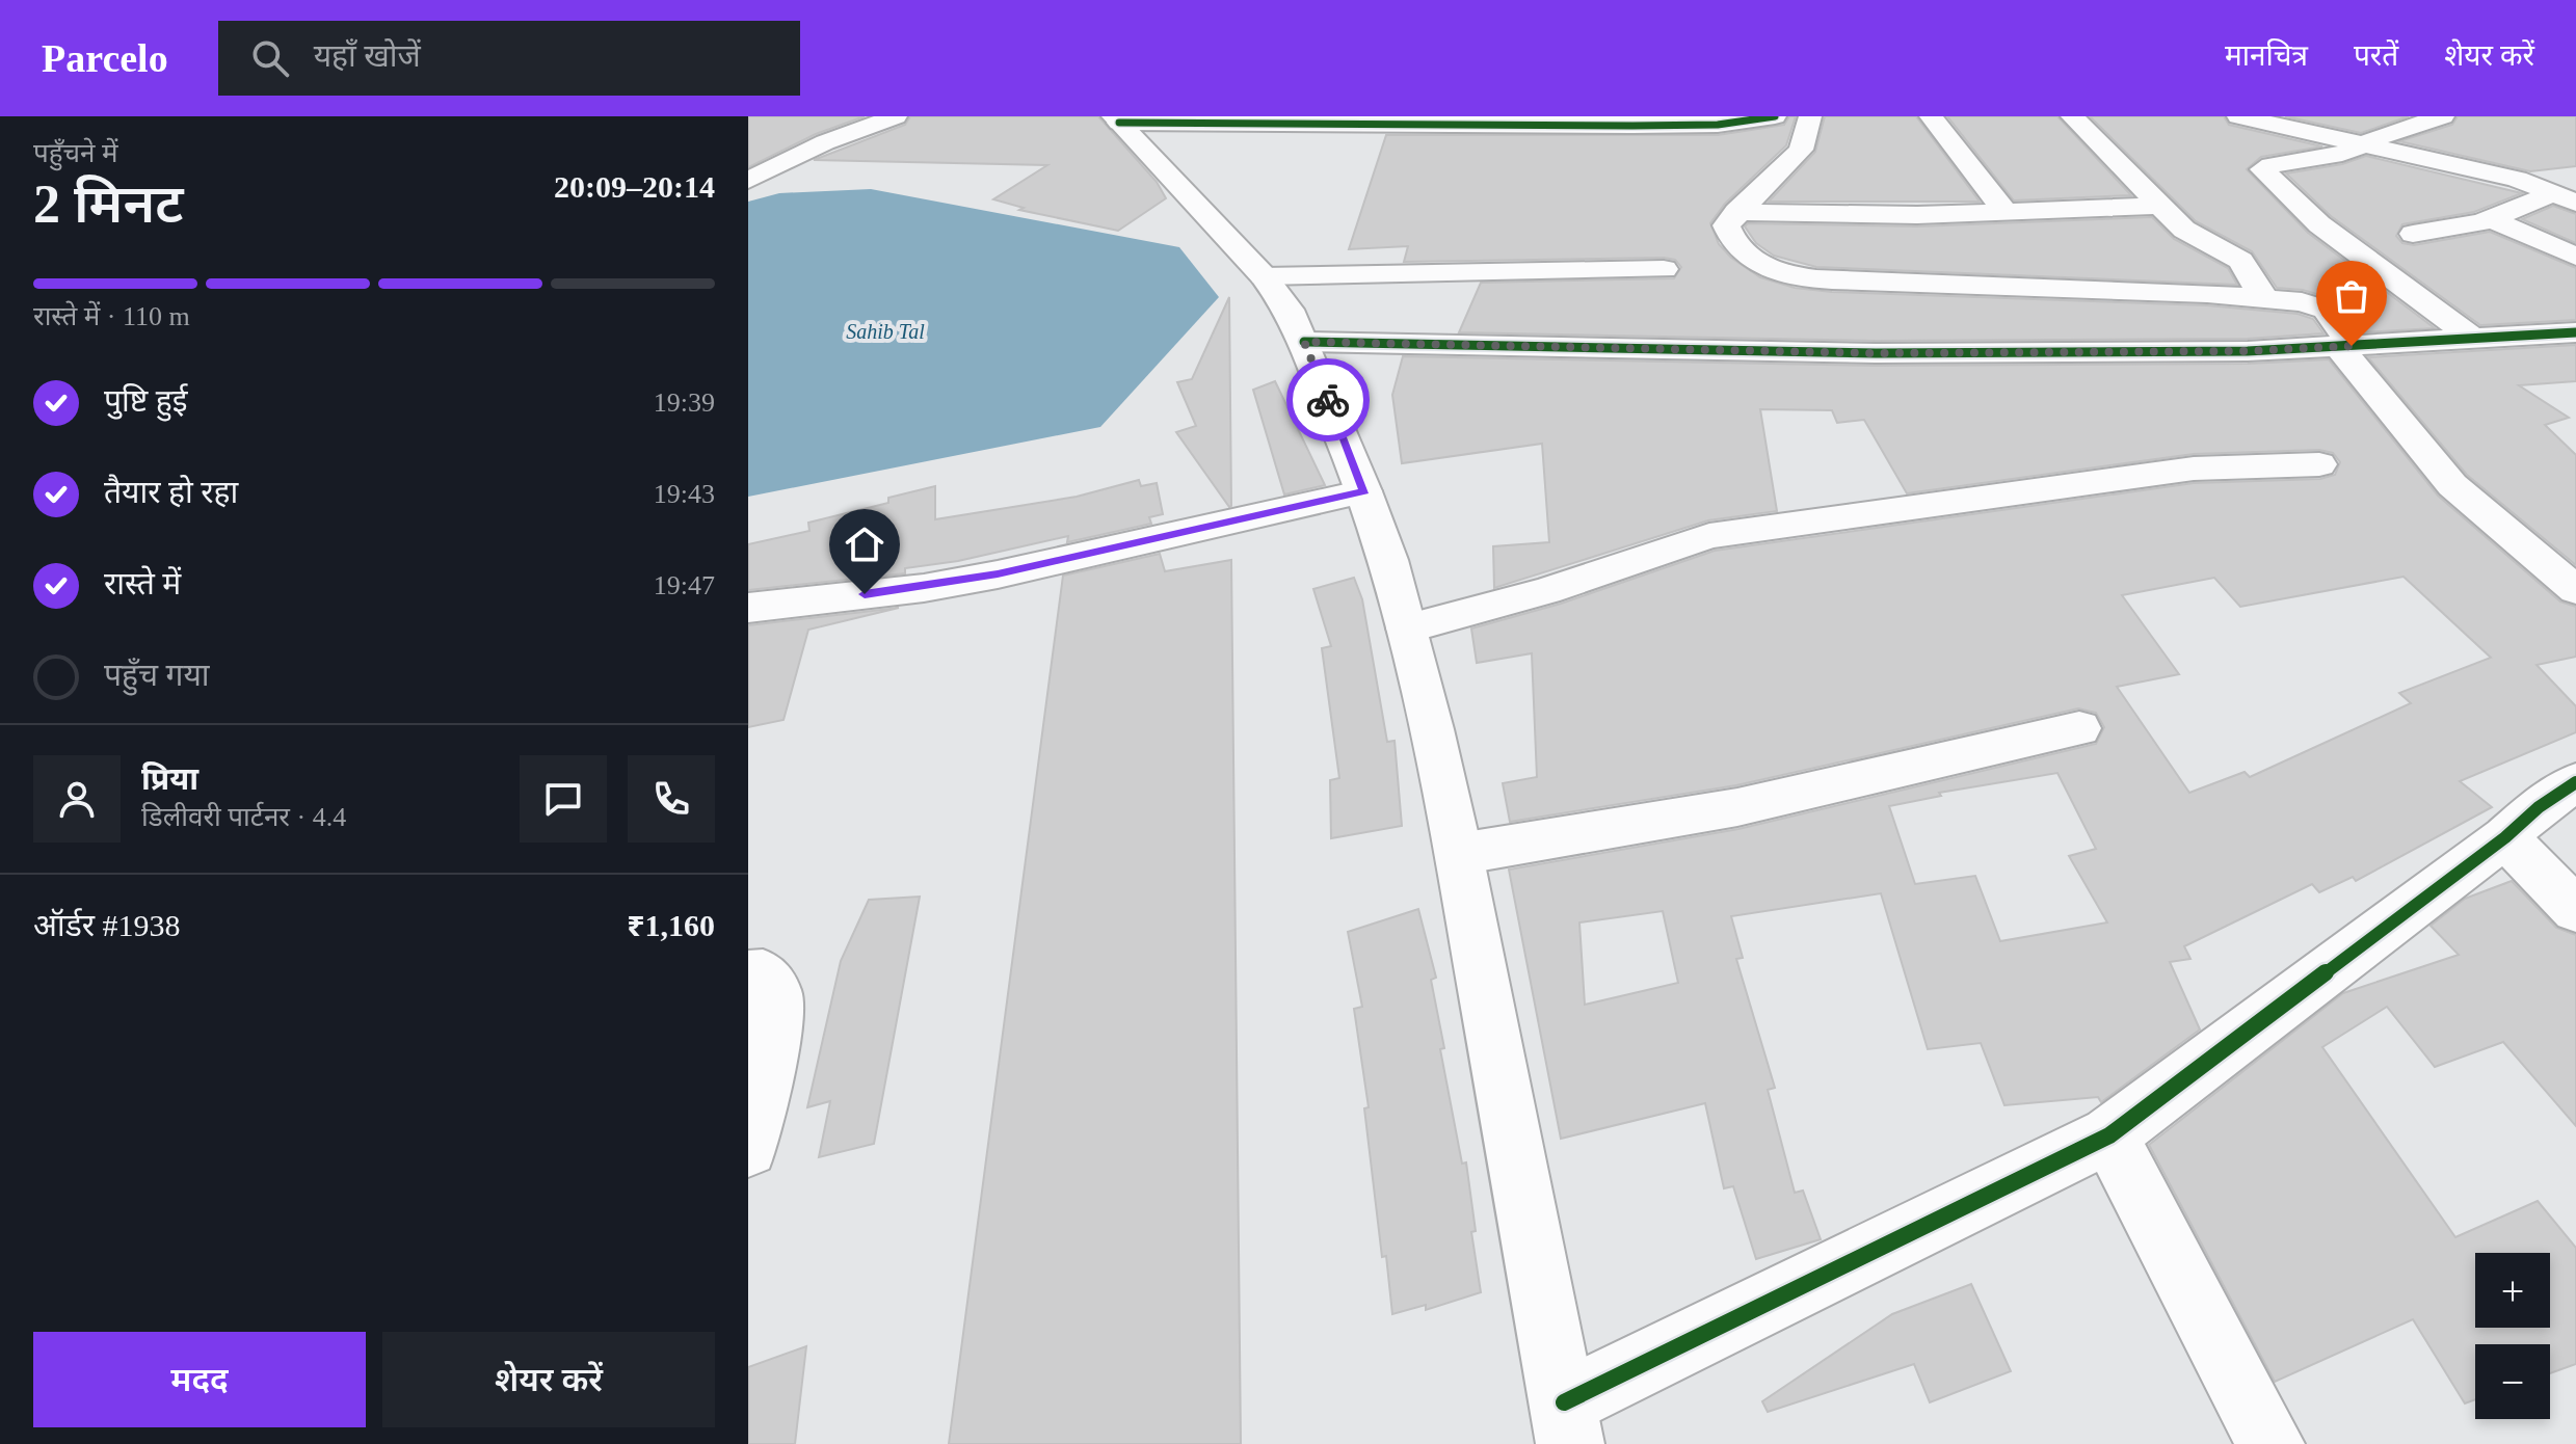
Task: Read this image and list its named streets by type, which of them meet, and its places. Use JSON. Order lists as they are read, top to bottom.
{
  "water": ["Sahib Tal"],
  "page": {
    "header": "Parcelo",
    "search": "यहाँ खोजें",
    "nav": ["मानचित्र", "परतें", "शेयर करें"],
    "heading": ["2 मिनट", "पहुँचने में", "20:09–20:14"],
    "panel": [
      "प्रिया",
      "डिलीवरी पार्टनर · 4.4",
      "ऑर्डर #1938",
      "₹1,160"
    ],
    "bar": "रास्ते में · 110 m",
    "list": [
      ["पुष्टि हुई", "19:39"],
      ["तैयार हो रहा", "19:43"],
      ["रास्ते में", "19:47"],
      "पहुँच गया"
    ],
    "map_buttons": ["+", "−"],
    "buttons": ["मदद", "शेयर करें"]
  }
}
